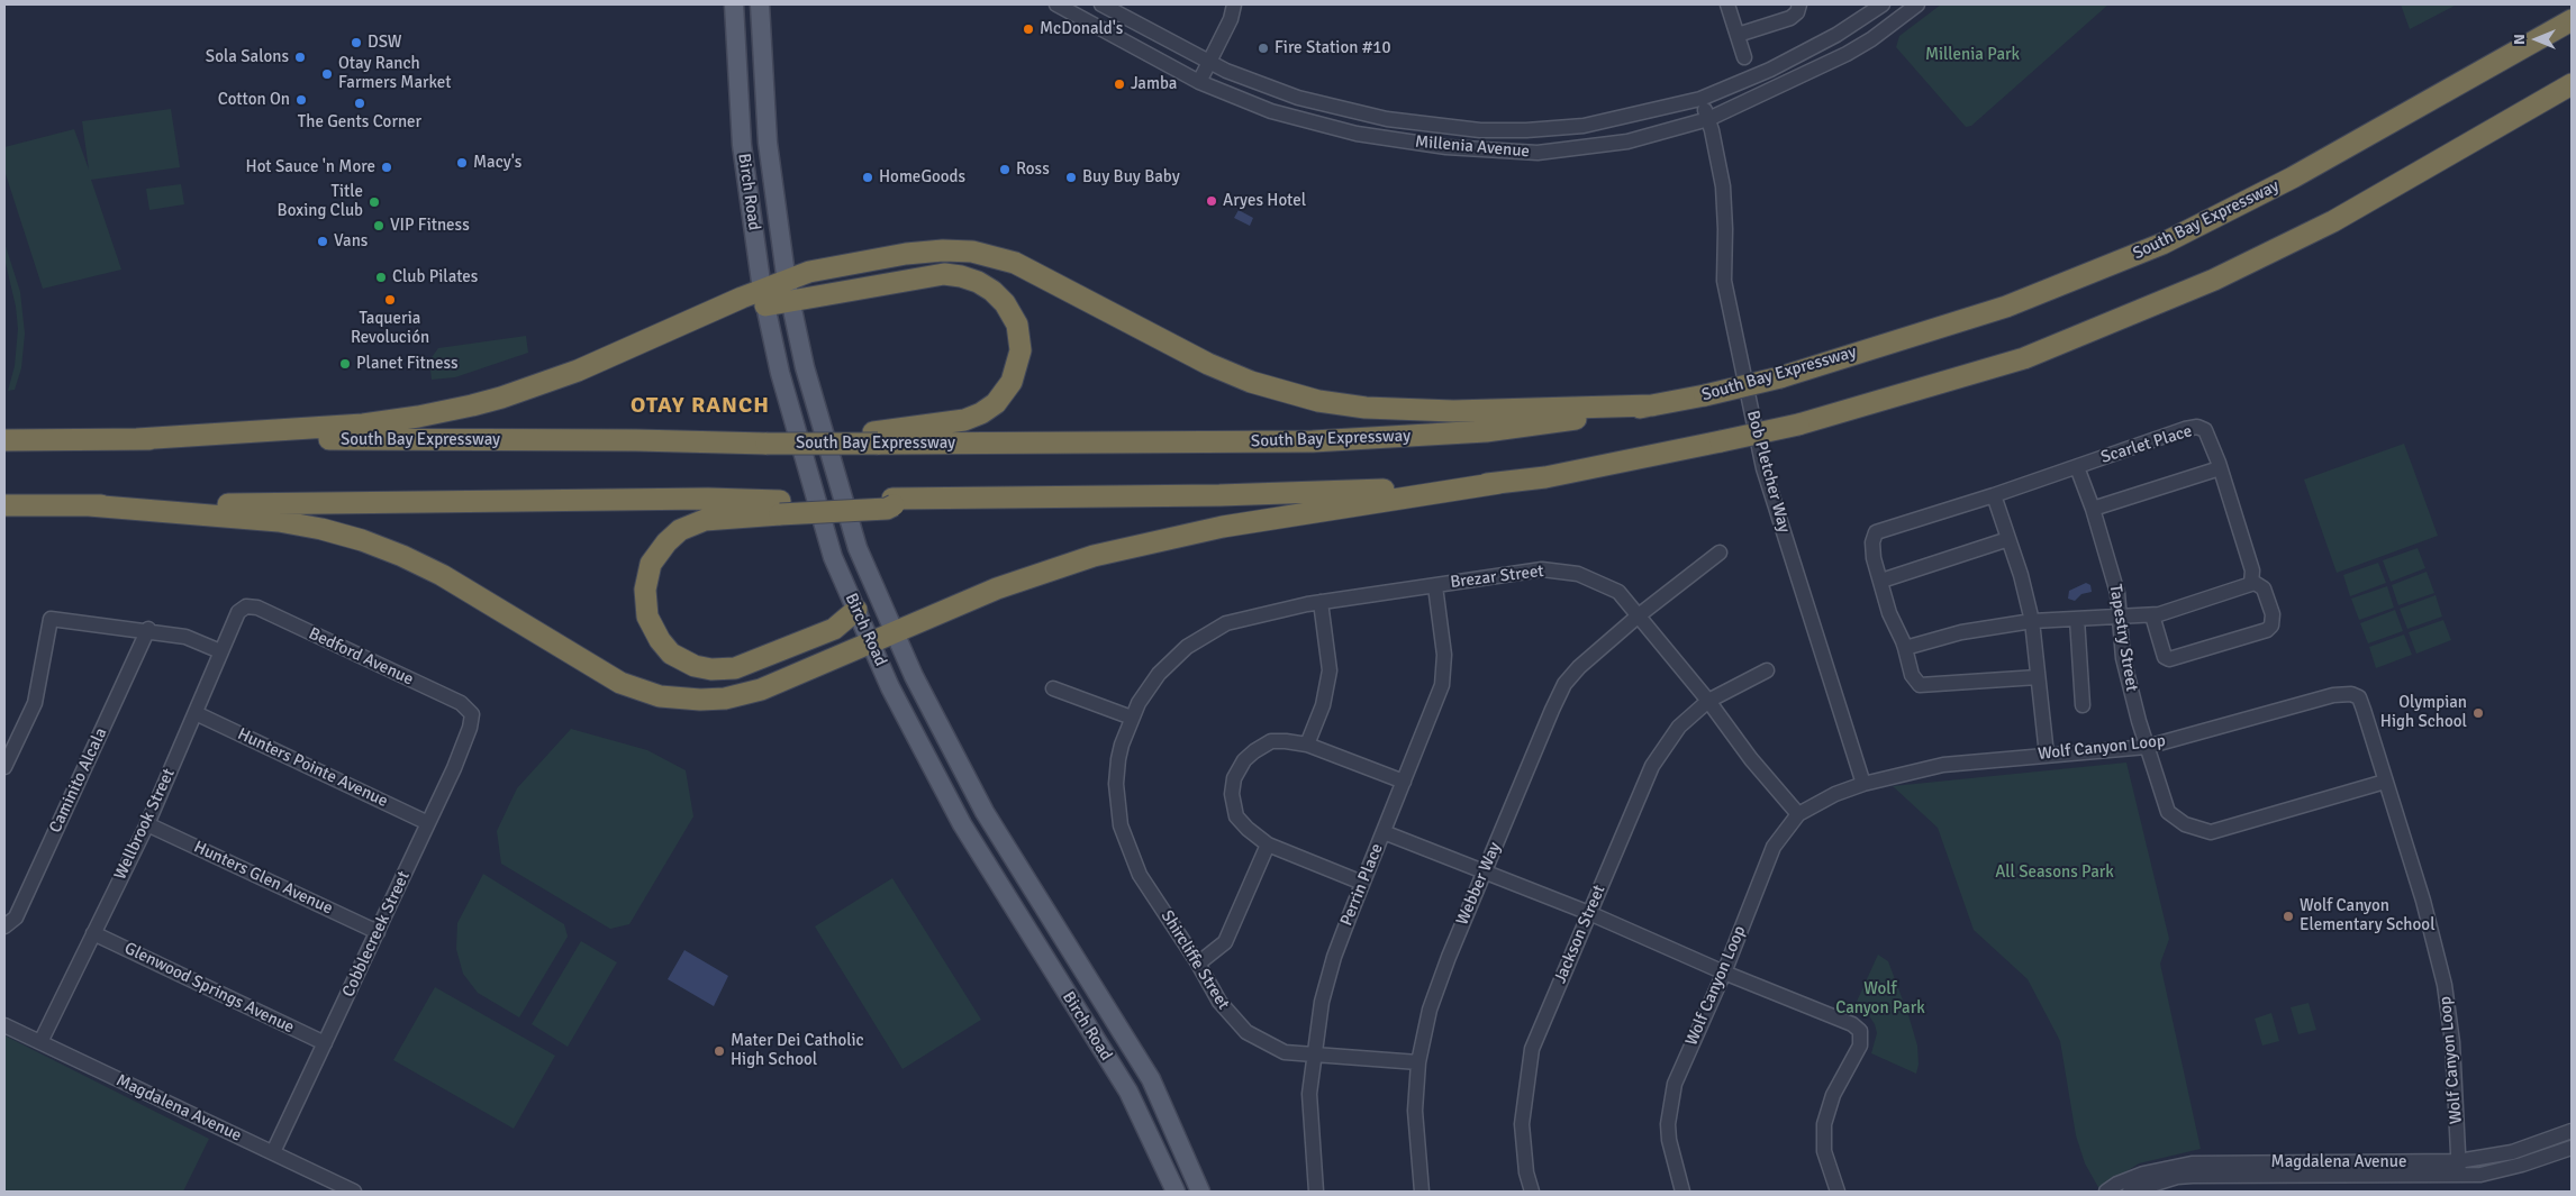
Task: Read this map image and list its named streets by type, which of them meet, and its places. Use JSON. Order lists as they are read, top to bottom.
{
  "streets": {
    "highway": ["South Bay Expressway"],
    "main road": ["Birch Road"],
    "street": [
      "Millenia Avenue",
      "Scarlet Place",
      "Bob Pletcher Way",
      "Brezar Street",
      "Tapestry Street",
      "Bedford Avenue",
      "Wolf Canyon Loop",
      "Hunters Pointe Avenue",
      "Caminito Alcala",
      "Wellbrook Street",
      "Hunters Glen Avenue",
      "Webber Way",
      "Perrin Place",
      "Cobblecreek Street",
      "Jackson Street",
      "Shircliffe Street",
      "Glenwood Springs Avenue",
      "Magdalena Avenue"
    ]
  },
  "crossings": [
    ["Millenia Avenue", "Bob Pletcher Way"],
    ["Scarlet Place", "Tapestry Street"],
    ["Bob Pletcher Way", "Wolf Canyon Loop"],
    ["Brezar Street", "Wolf Canyon Loop"],
    ["Brezar Street", "Webber Way"],
    ["Brezar Street", "Perrin Place"],
    ["Brezar Street", "Jackson Street"],
    ["Brezar Street", "Shircliffe Street"],
    ["Tapestry Street", "Wolf Canyon Loop"],
    ["Bedford Avenue", "Wellbrook Street"],
    ["Bedford Avenue", "Cobblecreek Street"],
    ["Wolf Canyon Loop", "Magdalena Avenue"],
    ["Hunters Pointe Avenue", "Wellbrook Street"],
    ["Hunters Pointe Avenue", "Cobblecreek Street"],
    ["Wellbrook Street", "Hunters Glen Avenue"],
    ["Wellbrook Street", "Glenwood Springs Avenue"],
    ["Wellbrook Street", "Magdalena Avenue"],
    ["Hunters Glen Avenue", "Cobblecreek Street"],
    ["Webber Way", "Shircliffe Street"],
    ["Perrin Place", "Shircliffe Street"],
    ["Cobblecreek Street", "Glenwood Springs Avenue"],
    ["Cobblecreek Street", "Magdalena Avenue"]
  ],
  "districts": ["OTAY RANCH"],
  "parks": ["Millenia Park", "All Seasons Park", "Wolf Canyon Park"],
  "places": [
    "McDonald's",
    "DSW",
    "Fire Station #10",
    "Sola Salons",
    "Otay Ranch Farmers Market",
    "Jamba",
    "Cotton On",
    "The Gents Corner",
    "Macy's",
    "Hot Sauce 'n More",
    "Ross",
    "HomeGoods",
    "Buy Buy Baby",
    "Aryes Hotel",
    "Title Boxing Club",
    "VIP Fitness",
    "Vans",
    "Club Pilates",
    "Taqueria Revolución",
    "Planet Fitness",
    "Olympian High School",
    "Wolf Canyon Elementary School",
    "Mater Dei Catholic High School"
  ],
  "north": "left"
}
